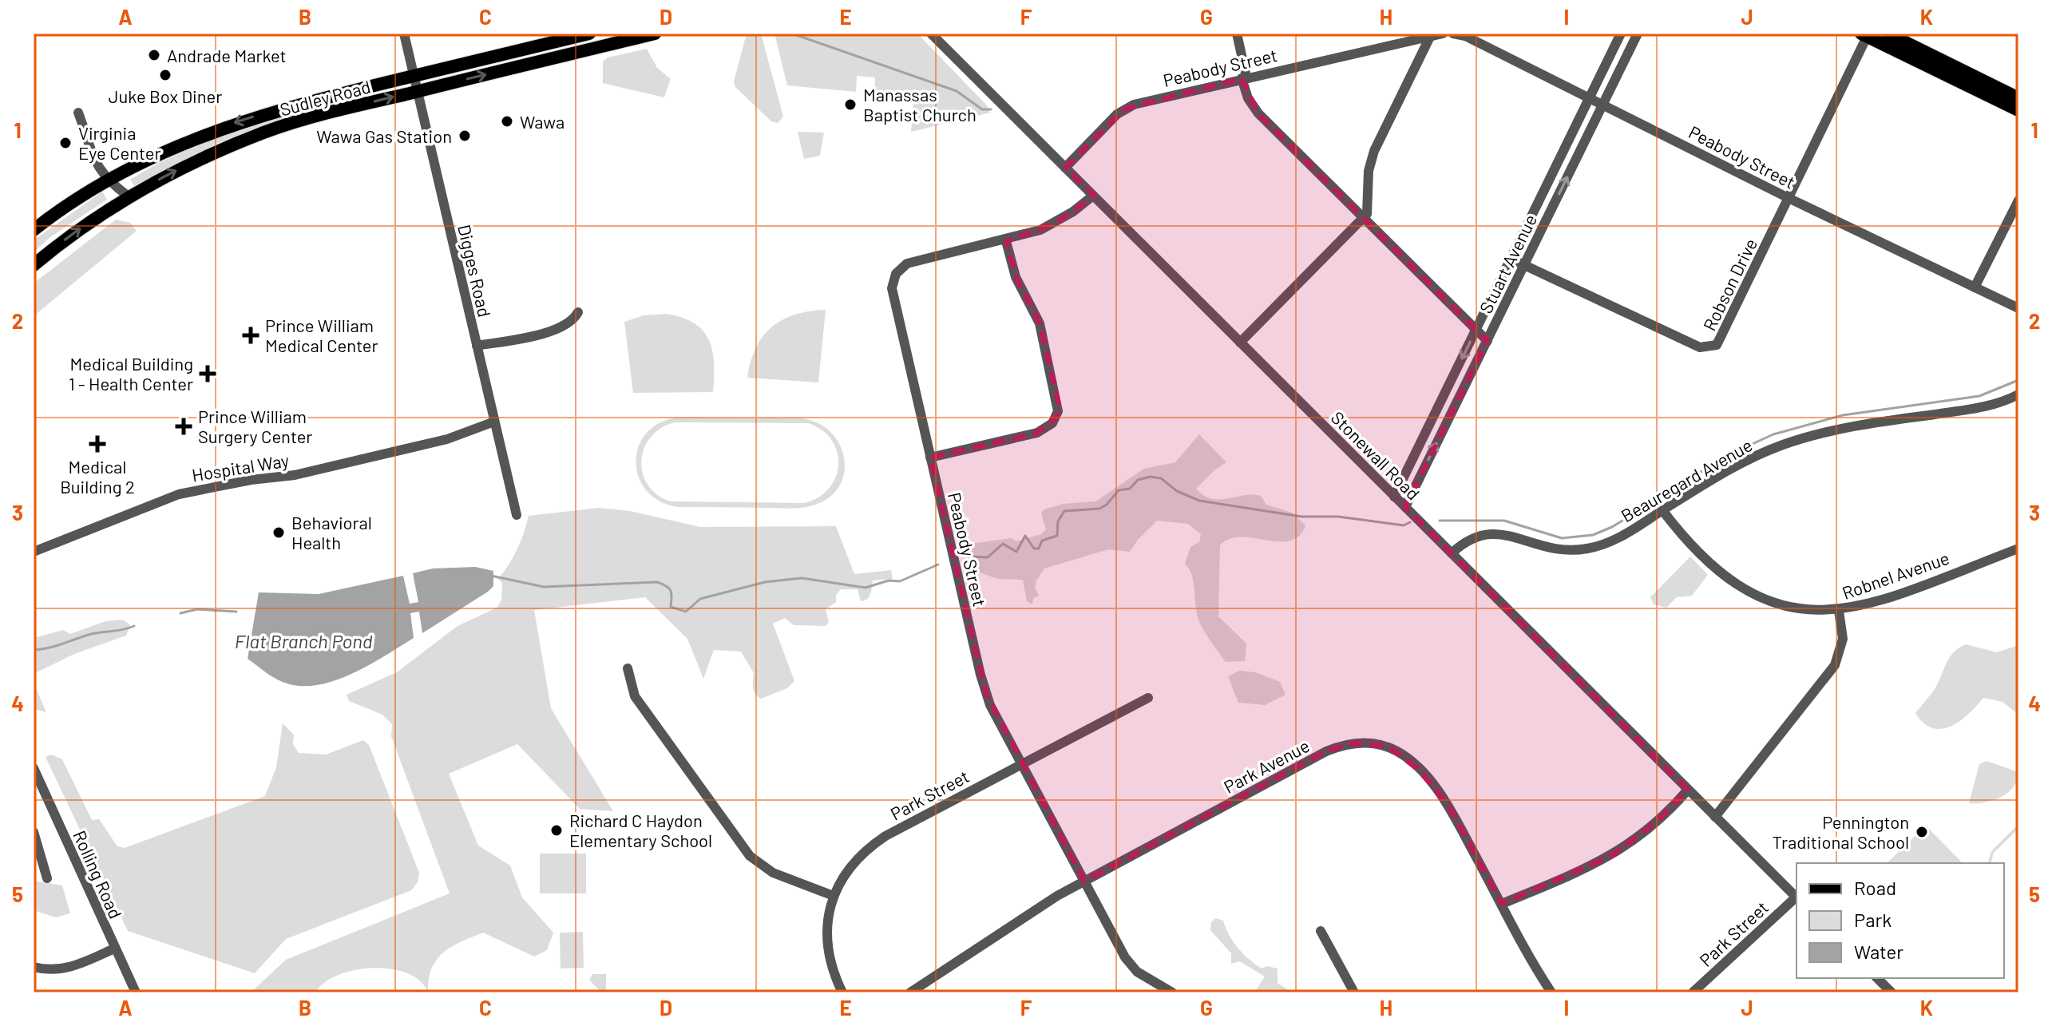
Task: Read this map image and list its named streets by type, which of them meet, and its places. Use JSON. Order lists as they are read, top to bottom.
{
  "streets": {
    "main road": ["Sudley Road"],
    "street": [
      "Peabody Street",
      "Stuart Avenue",
      "Digges Road",
      "Robson Drive",
      "Stonewall Road",
      "Hospital Way",
      "Beauregard Avenue",
      "Robnel Avenue",
      "Park Avenue",
      "Park Street",
      "Rolling Road"
    ]
  },
  "crossings": [
    ["Peabody Street", "Stuart Avenue"],
    ["Peabody Street", "Robson Drive"],
    ["Peabody Street", "Stonewall Road"],
    ["Peabody Street", "Park Avenue"],
    ["Peabody Street", "Park Street"],
    ["Sudley Road", "Digges Road"],
    ["Stuart Avenue", "Robson Drive"],
    ["Stuart Avenue", "Stonewall Road"],
    ["Digges Road", "Hospital Way"],
    ["Stonewall Road", "Beauregard Avenue"],
    ["Stonewall Road", "Park Street"],
    ["Beauregard Avenue", "Robnel Avenue"]
  ],
  "water": ["Flat Branch Pond"],
  "places": {
    "other": [
      "Andrade Market",
      "Juke Box Diner",
      "Manassas Baptist Church",
      "Wawa",
      "Wawa Gas Station",
      "Virginia Eye Center",
      "Behavioral Health",
      "Richard C Haydon Elementary School",
      "Pennington Traditional School"
    ],
    "health": [
      "Prince William Medical Center",
      "Medical Building 1 - Health Center",
      "Prince William Surgery Center",
      "Medical Building 2"
    ]
  },
  "legend": ["Road", "Park", "Water"],
  "grid": {
    "columns": [
      "A",
      "B",
      "C",
      "D",
      "E",
      "F",
      "G",
      "H",
      "I",
      "J",
      "K"
    ],
    "rows": [
      "1",
      "2",
      "3",
      "4",
      "5"
    ]
  }
}
